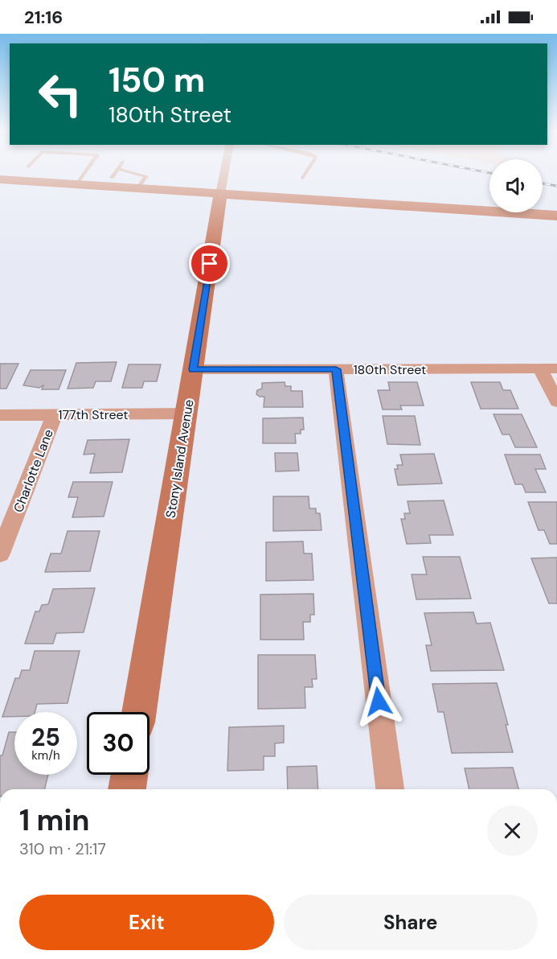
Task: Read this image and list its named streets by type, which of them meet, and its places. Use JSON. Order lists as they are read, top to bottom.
{
  "streets": {
    "street": [
      "180th Street",
      "177th Street",
      "Stony Island Avenue",
      "Charlotte Lane"
    ]
  },
  "crossings": [
    ["180th Street", "Stony Island Avenue"],
    ["177th Street", "Stony Island Avenue"],
    ["177th Street", "Charlotte Lane"]
  ],
  "page": {
    "status": "21:16",
    "turn": ["150 m", "180th Street"],
    "speed": "25 km/h",
    "limit": "30",
    "heading": ["1 min", "310 m · 21:17"],
    "buttons": ["Exit", "Share"]
  }
}
